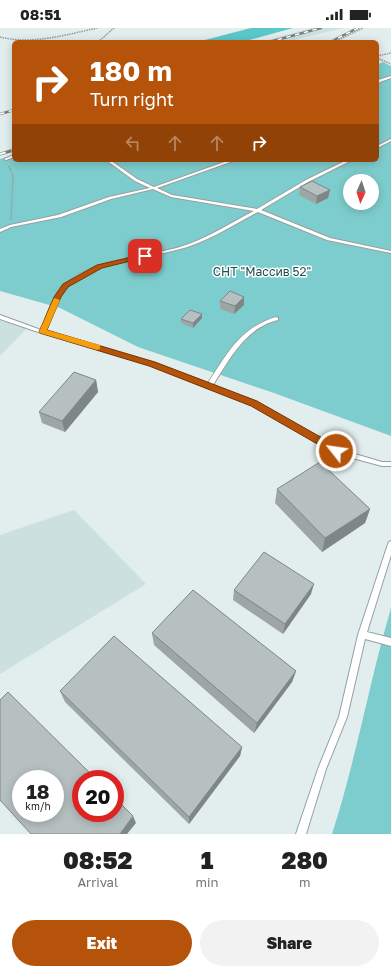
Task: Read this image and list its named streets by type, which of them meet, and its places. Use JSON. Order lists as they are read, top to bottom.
{
  "parks": ["СНТ \"Массив 52\""],
  "north": "bottom",
  "page": {
    "status": "08:51",
    "turn": ["180 m", "Turn right"],
    "speed": "18 km/h",
    "limit": "20",
    "eta": [
      "08:52",
      "Arrival",
      "1",
      "min",
      "280",
      "m"
    ],
    "buttons": ["Exit", "Share"]
  }
}
